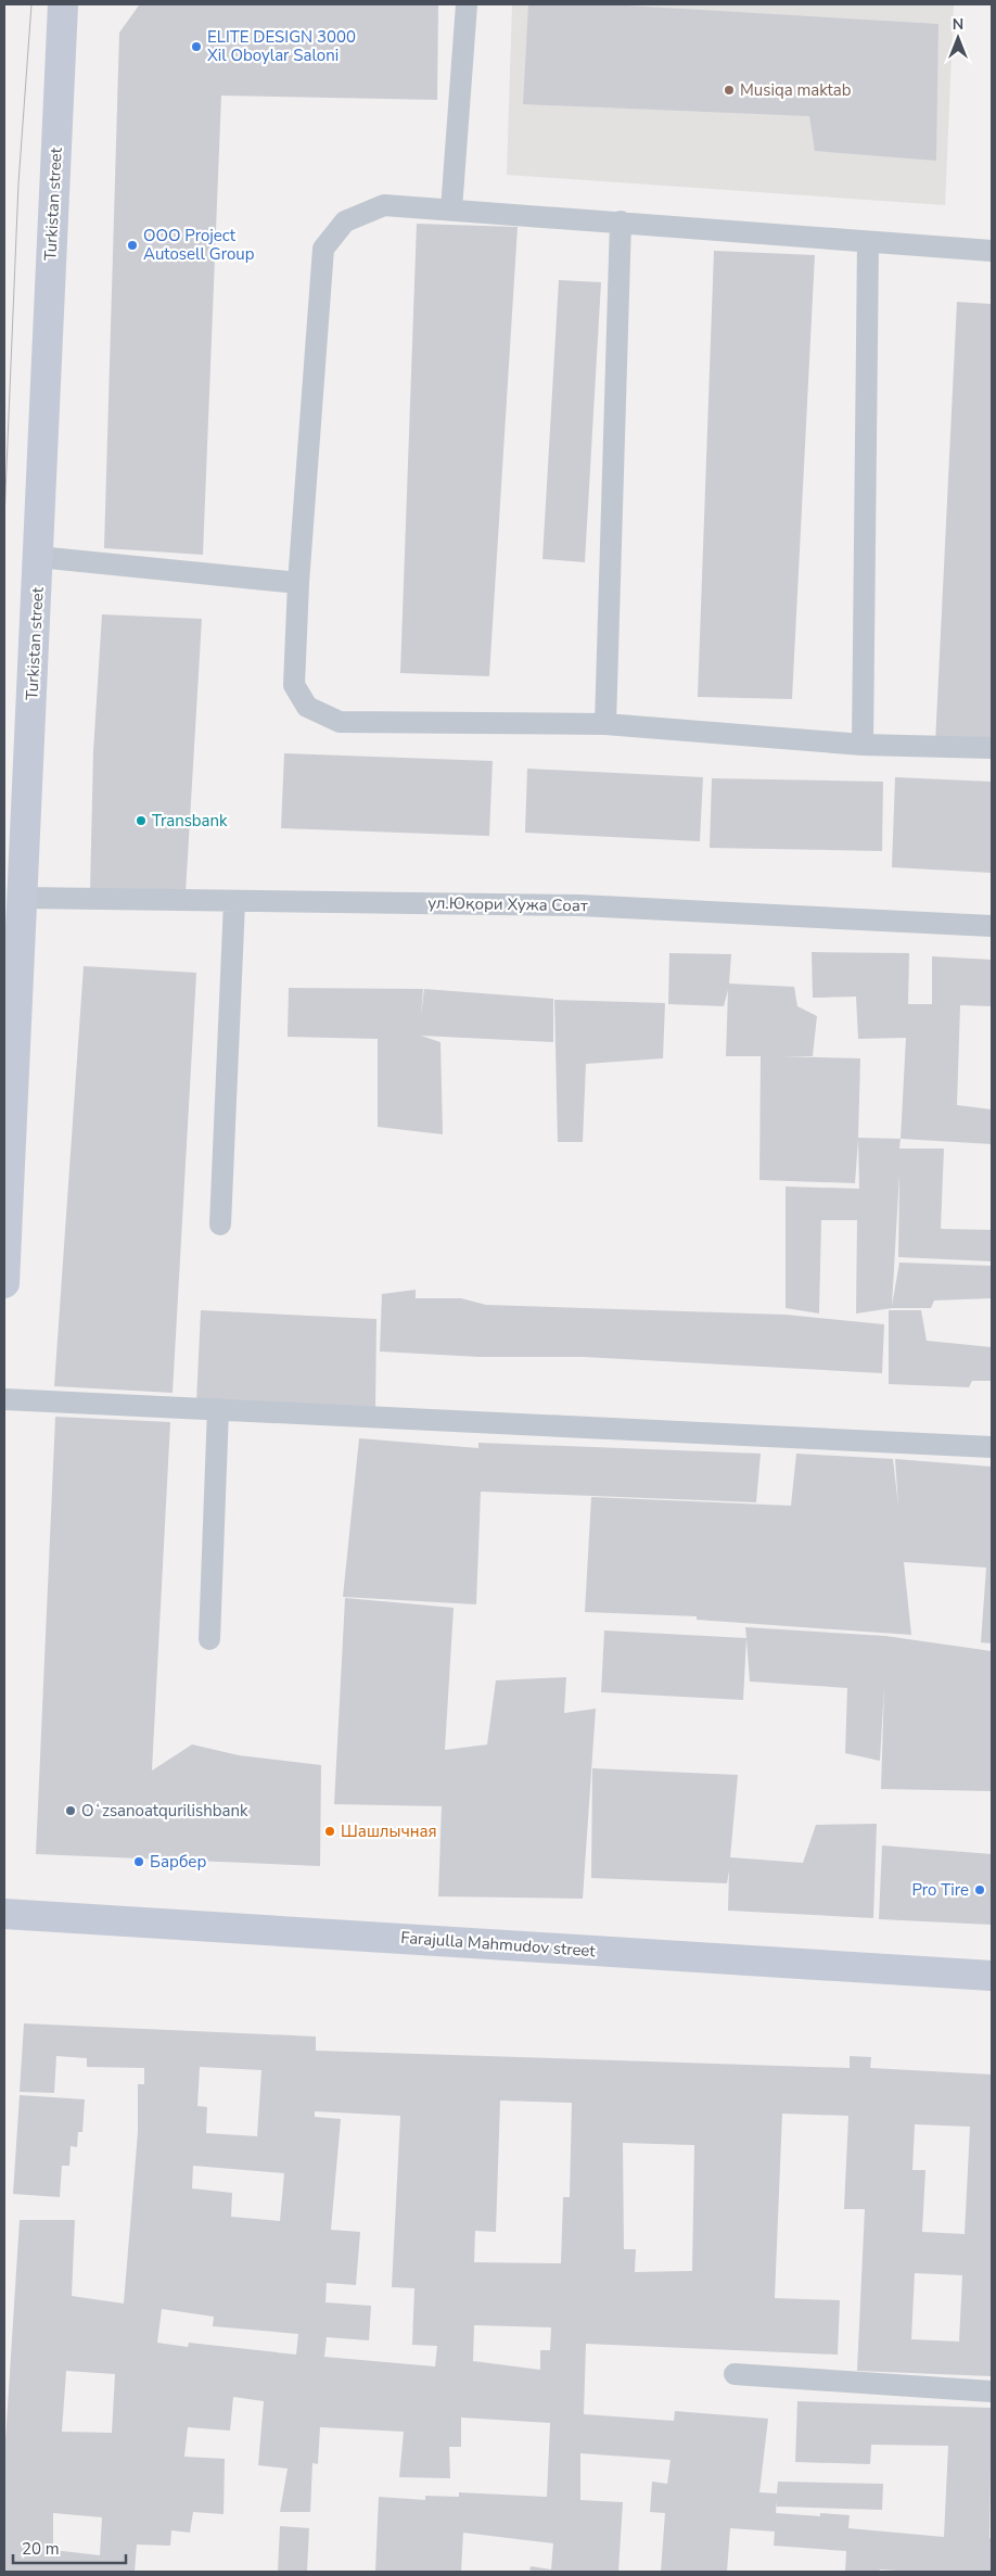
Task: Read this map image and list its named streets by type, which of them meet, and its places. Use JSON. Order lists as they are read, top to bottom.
{
  "streets": {
    "main road": ["Turkistan street", "Farajulla Mahmudov street"],
    "lane": ["ул.Юқори Хужа Соат"]
  },
  "crossings": [
    ["Turkistan street", "ул.Юқори Хужа Соат"]
  ],
  "places": [
    "ELITE DESIGN 3000 Xil Oboylar Saloni",
    "Musiqa maktab",
    "OOO Project Autosell Group",
    "Transbank",
    "Oʻzsanoatqurilishbank",
    "Шашлычная",
    "Барбер",
    "Pro Tire"
  ],
  "scale_bar": "20 m",
  "north": "top"
}
